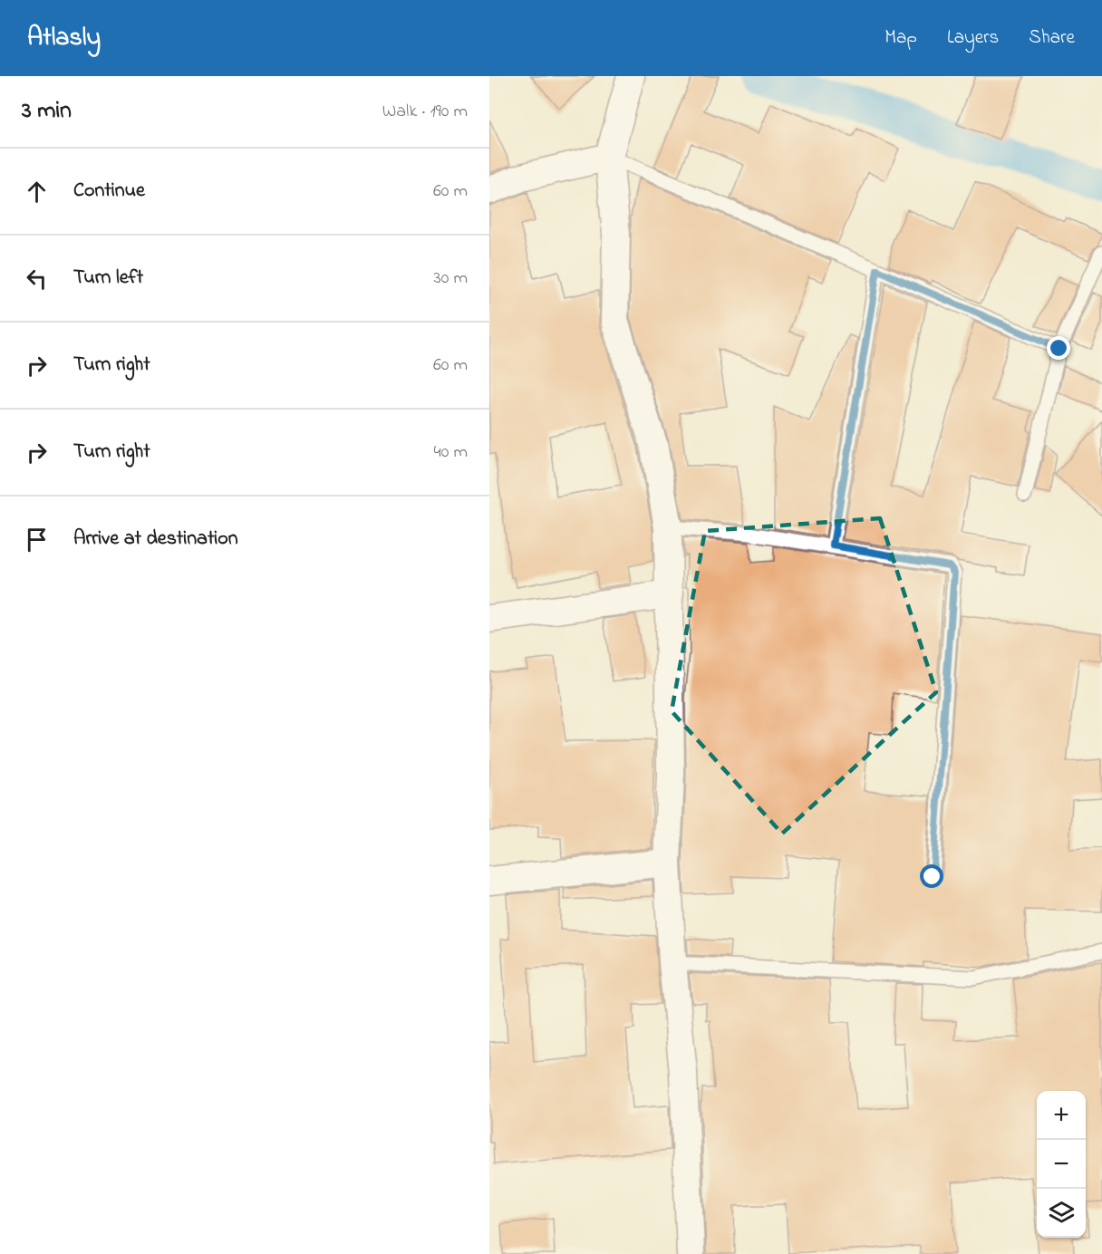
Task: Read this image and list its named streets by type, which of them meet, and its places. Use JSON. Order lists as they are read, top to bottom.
{
  "page": {
    "header": "Atlasly",
    "nav": ["Map", "Layers", "Share"],
    "heading": ["3 min", "Walk · 190 m"],
    "list": [
      ["Continue", "60 m"],
      ["Turn left", "30 m"],
      ["Turn right", "60 m"],
      ["Turn right", "40 m"],
      "Arrive at destination"
    ],
    "map_buttons": ["+", "−"]
  }
}
